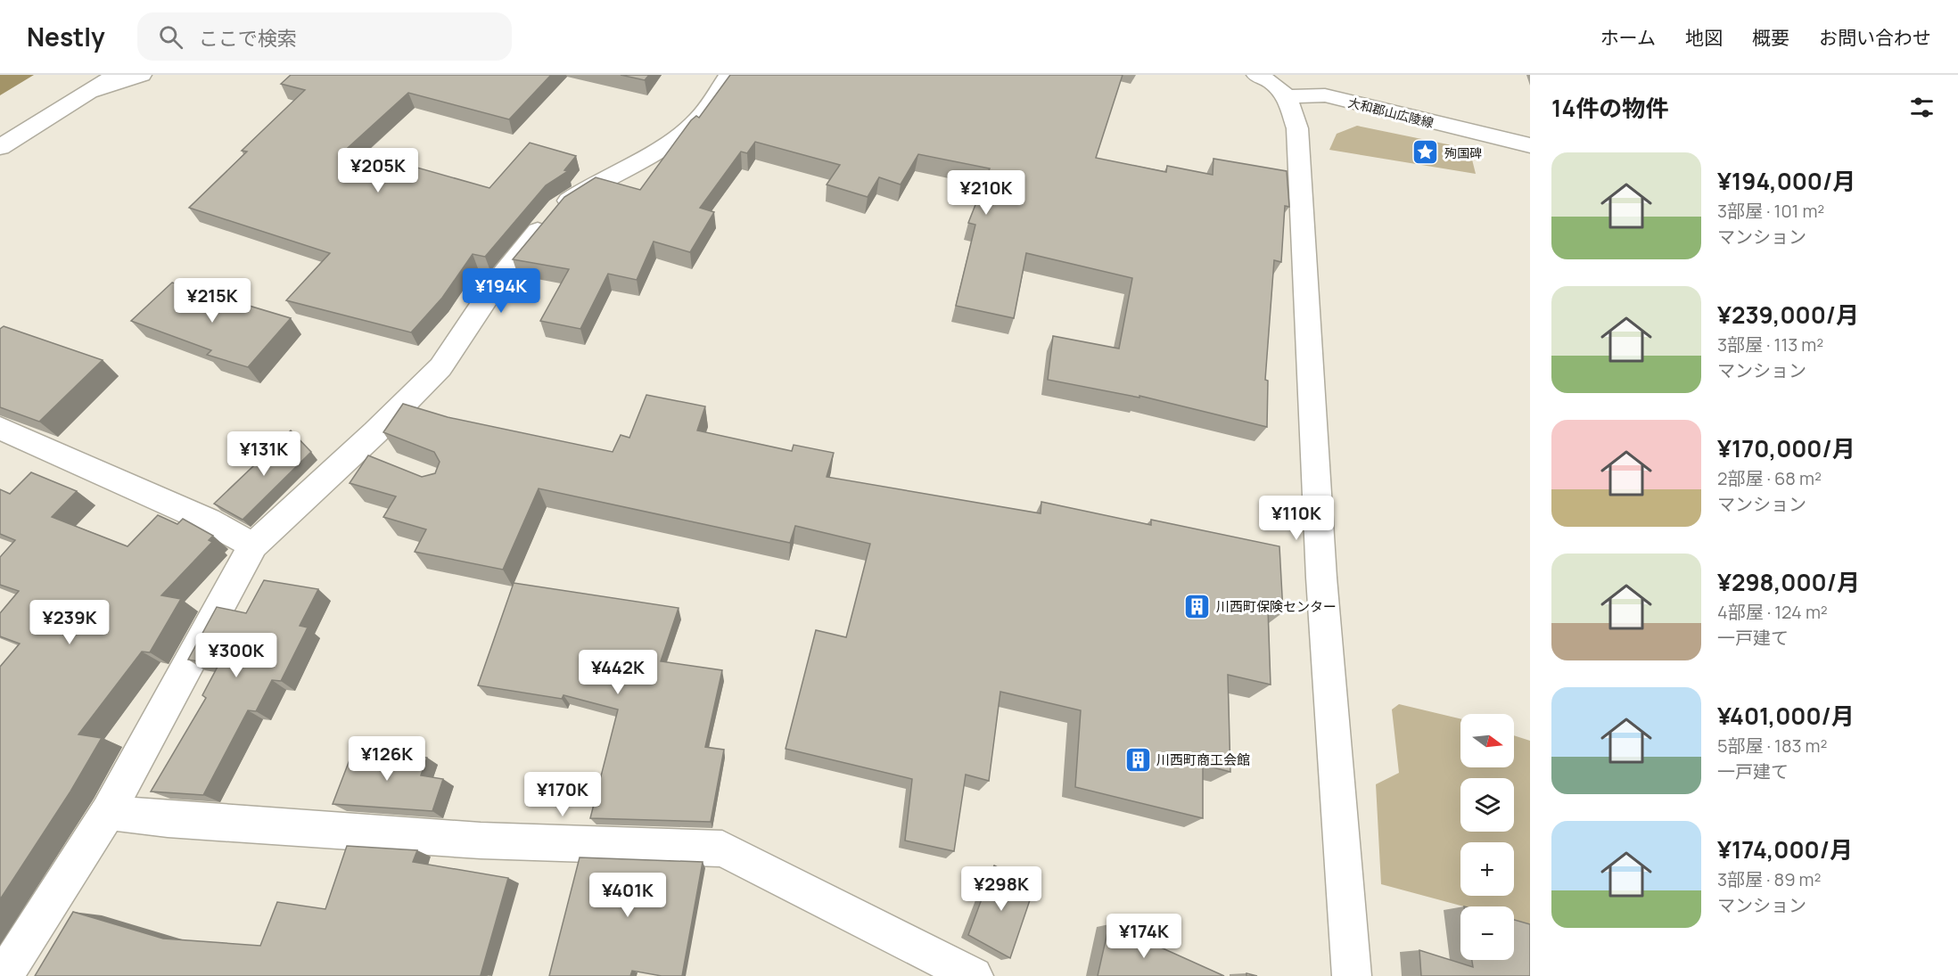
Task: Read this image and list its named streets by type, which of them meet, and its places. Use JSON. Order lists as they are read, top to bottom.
{
  "streets": {
    "street": ["大和郡山広陵線"]
  },
  "places": {
    "place": ["殉国碑"],
    "building": ["川西町保険センター", "川西町商工会館"]
  },
  "north": "right",
  "page": {
    "header": "Nestly",
    "search": "ここで検索",
    "nav": [
      "ホーム",
      "地図",
      "概要",
      "お問い合わせ"
    ],
    "heading": "14件の物件",
    "list": [
      {
        "name": "¥194,000/月",
        "note": "3部屋 · 101 m² · マンション"
      },
      {
        "name": "¥239,000/月",
        "note": "3部屋 · 113 m² · マンション"
      },
      {
        "name": "¥170,000/月",
        "note": "2部屋 · 68 m² · マンション"
      },
      {
        "name": "¥298,000/月",
        "note": "4部屋 · 124 m² · 一戸建て"
      },
      {
        "name": "¥401,000/月",
        "note": "5部屋 · 183 m² · 一戸建て"
      },
      {
        "name": "¥174,000/月",
        "note": "3部屋 · 89 m² · マンション"
      }
    ],
    "price": [
      "¥205K",
      "¥210K",
      "¥194K",
      "¥215K",
      "¥131K",
      "¥110K",
      "¥239K",
      "¥300K",
      "¥442K",
      "¥126K",
      "¥170K",
      "¥298K",
      "¥401K",
      "¥174K"
    ],
    "map_buttons": ["+", "−"]
  }
}
